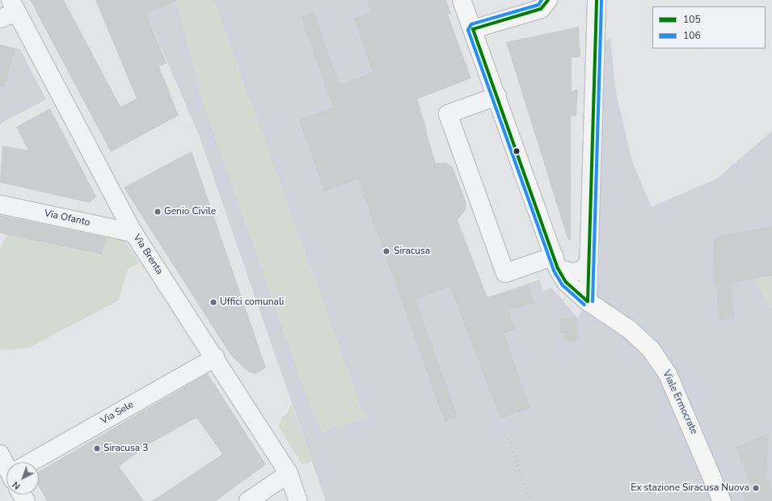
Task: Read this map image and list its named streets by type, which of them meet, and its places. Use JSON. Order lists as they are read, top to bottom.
{
  "streets": {
    "main road": ["Viale Ermocrate"],
    "street": ["Via Ofanto", "Via Brenta", "Via Sele"]
  },
  "crossings": [
    ["Via Ofanto", "Via Brenta"],
    ["Via Brenta", "Via Sele"]
  ],
  "places": [
    "Genio Civile",
    "Siracusa",
    "Uffici comunali",
    "Siracusa 3",
    "Ex stazione Siracusa Nuova"
  ],
  "lines": ["transit line 105", "transit line 106"],
  "legend": ["105", "106"],
  "north": "bottom left"
}
